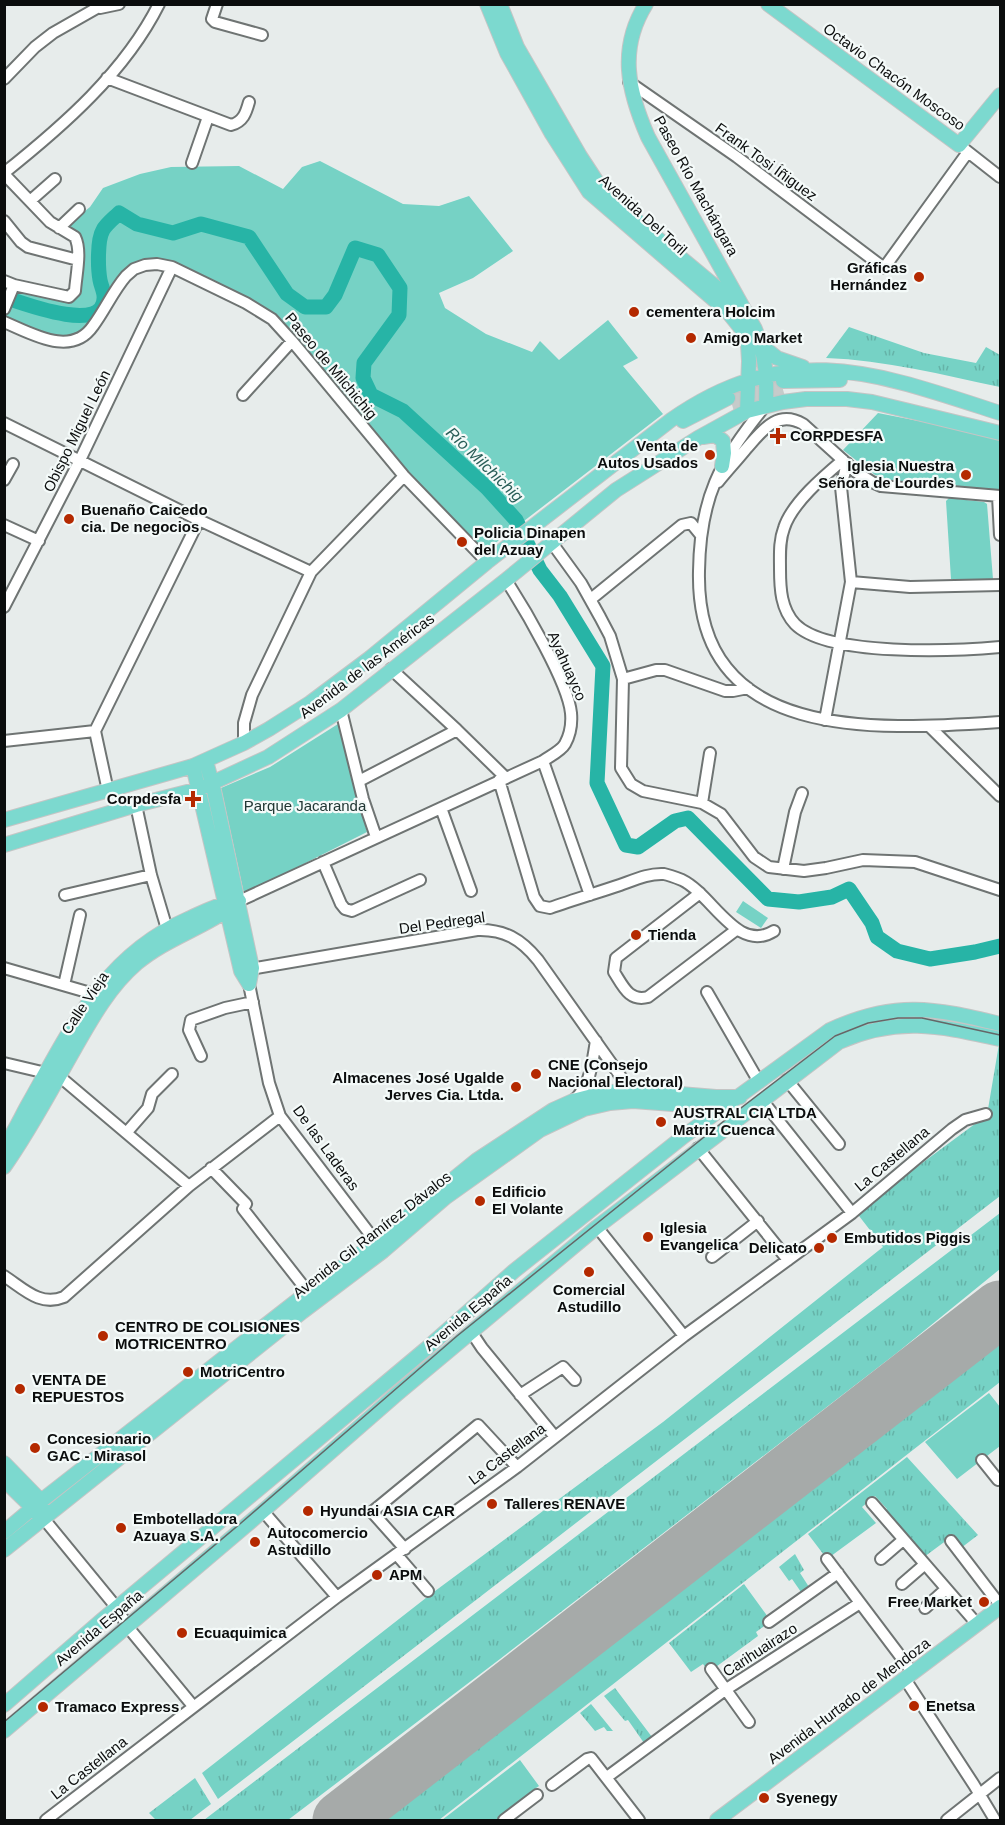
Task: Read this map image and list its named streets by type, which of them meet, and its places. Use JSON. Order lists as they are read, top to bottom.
{
  "streets": {
    "main road": [
      "Octavio Chacón Moscoso",
      "Paseo Río Machángara",
      "Avenida Del Toril",
      "Avenida de las Américas",
      "Calle Vieja",
      "De las Laderas",
      "Avenida Gil Ramírez Dávalos",
      "Avenida España",
      "Avenida Hurtado de Mendoza"
    ],
    "street": [
      "Frank Tosi Íñiguez",
      "Paseo de Milchichig",
      "Obispo Miguel León",
      "Ayahuayco",
      "Del Pedregal",
      "La Castellana",
      "Carihuairazo"
    ]
  },
  "crossings": [
    ["Octavio Chacón Moscoso", "Frank Tosi Íñiguez"],
    ["Frank Tosi Íñiguez", "Paseo Río Machángara"],
    ["Paseo Río Machángara", "Avenida Del Toril"],
    ["Paseo Río Machángara", "Avenida de las Américas"],
    ["Paseo de Milchichig", "Obispo Miguel León"],
    ["Paseo de Milchichig", "Avenida de las Américas"],
    ["Avenida de las Américas", "Ayahuayco"],
    ["Avenida de las Américas", "De las Laderas"],
    ["Ayahuayco", "Calle Vieja"],
    ["Del Pedregal", "De las Laderas"],
    ["Del Pedregal", "Avenida Gil Ramírez Dávalos"],
    ["Calle Vieja", "De las Laderas"],
    ["De las Laderas", "Avenida Gil Ramírez Dávalos"],
    ["Avenida Gil Ramírez Dávalos", "Avenida España"]
  ],
  "water": ["Río Milchichig"],
  "parks": ["Parque Jacaranda"],
  "places": {
    "other": [
      "Gráficas Hernández",
      "cementera Holcim",
      "Amigo Market",
      "Venta de Autos Usados",
      "Iglesia Nuestra Señora de Lourdes",
      "Buenaño Caicedo cia. De negocios",
      "Policia Dinapen del Azuay",
      "Tienda",
      "CNE (Consejo Nacional Electoral)",
      "Almacenes José Ugalde Jerves Cia. Ltda.",
      "AUSTRAL CIA LTDA Matriz Cuenca",
      "Edificio El Volante",
      "Iglesia Evangelica",
      "Embutidos Piggis",
      "Delicato",
      "Comercial Astudillo",
      "CENTRO DE COLISIONES MOTRICENTRO",
      "MotriCentro",
      "VENTA DE REPUESTOS",
      "Concesionario GAC - Mirasol",
      "Talleres RENAVE",
      "Hyundai ASIA CAR",
      "Embotelladora Azuaya S.A.",
      "Autocomercio Astudillo",
      "APM",
      "Free Market",
      "Ecuaquimica",
      "Enetsa",
      "Tramaco Express",
      "Syenegy"
    ],
    "health": ["CORPDESFA", "Corpdesfa"]
  }
}
